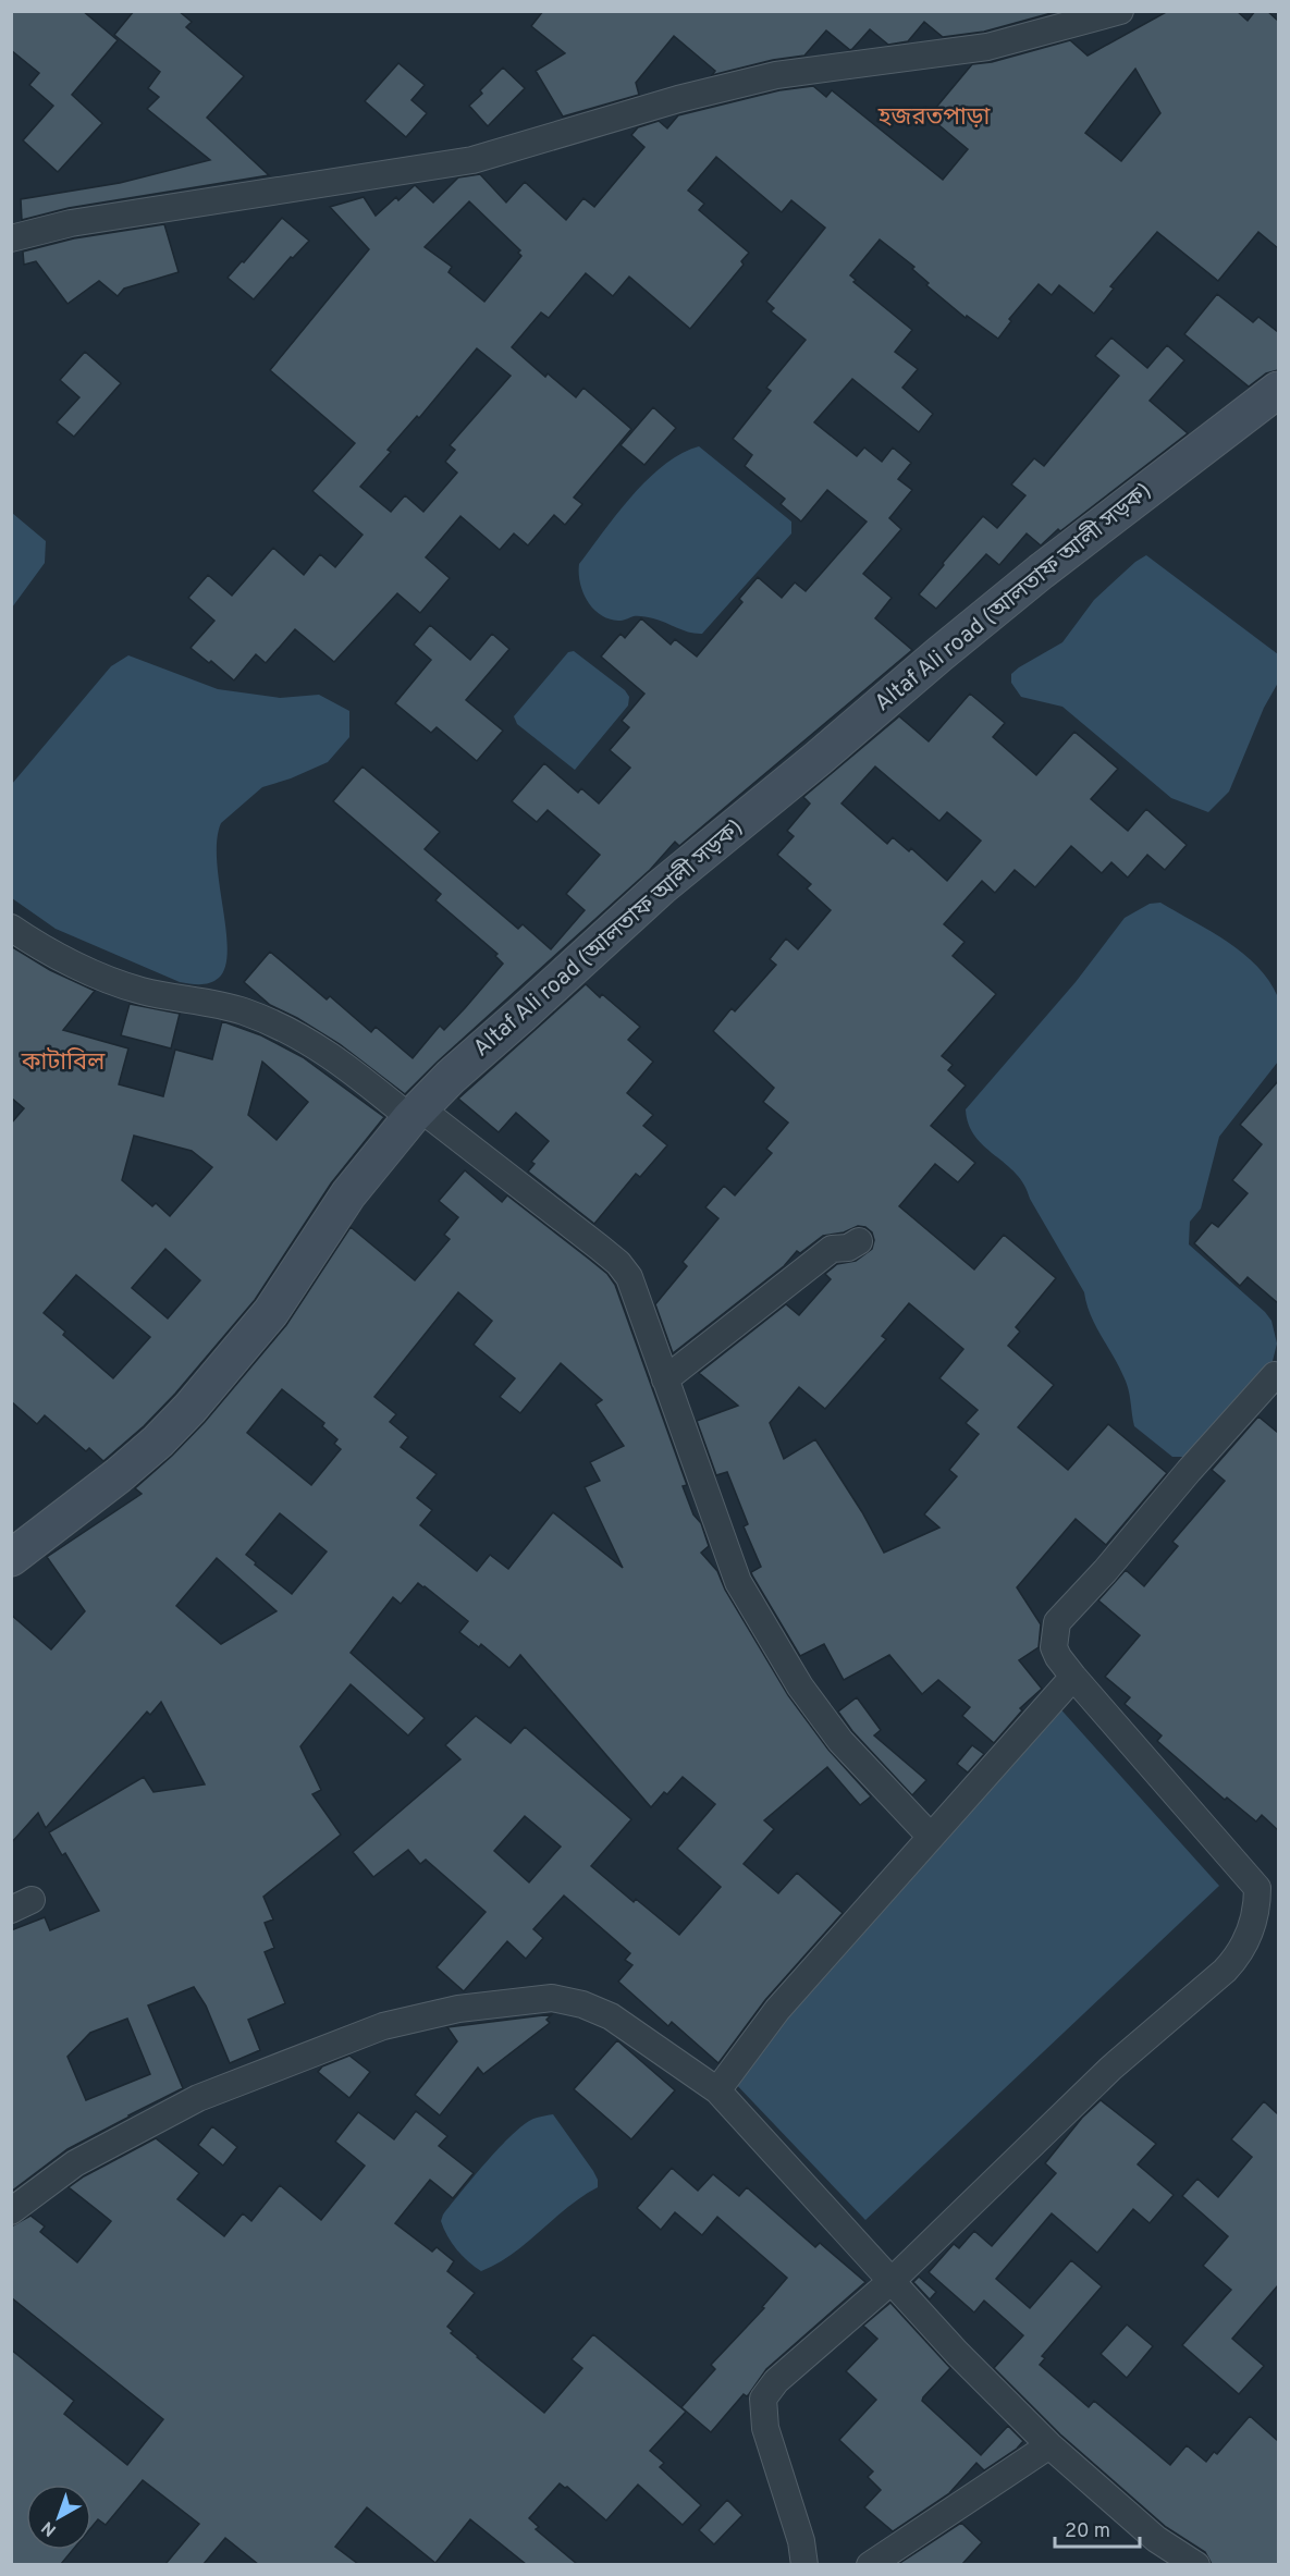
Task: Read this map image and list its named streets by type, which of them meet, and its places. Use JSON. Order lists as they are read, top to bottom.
{
  "streets": {
    "main road": ["Altaf Ali road (আলতাফ আলী সড়ক)"]
  },
  "districts": ["হজরতপাড়া", "কাটাবিল"],
  "scale_bar": "20 m",
  "north": "bottom left"
}
